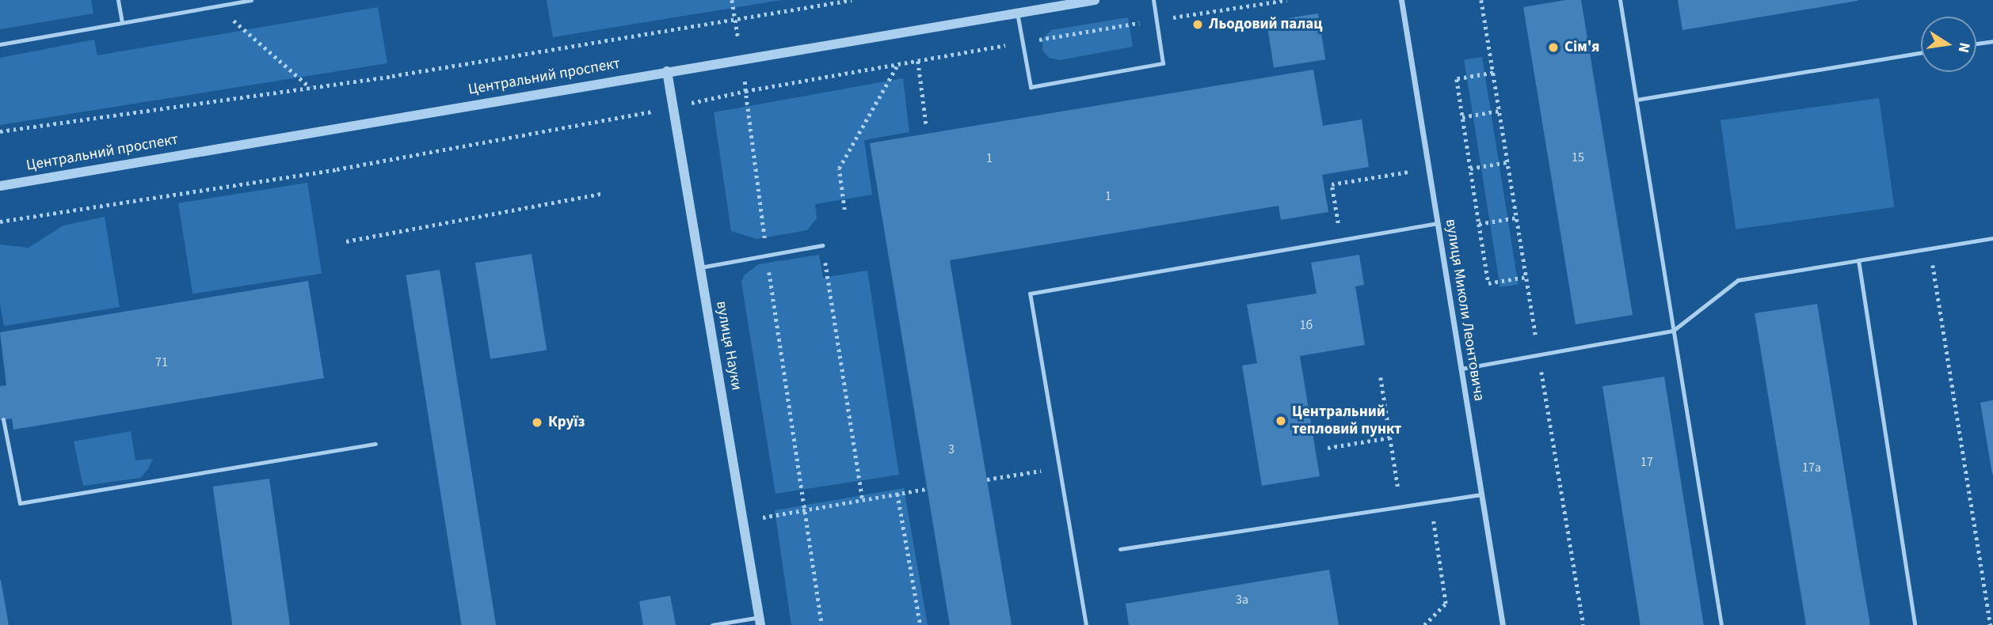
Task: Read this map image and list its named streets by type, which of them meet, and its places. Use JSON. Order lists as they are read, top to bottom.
{
  "streets": {
    "street": ["Центральний проспект", "вулиця Миколи Леонтовича", "вулиця Науки"]
  },
  "crossings": [
    ["Центральний проспект", "вулиця Науки"]
  ],
  "places": [
    "Льодовий палац",
    "Сім'я",
    "Центральний тепловий пункт",
    "Круїз"
  ],
  "house_numbers": [
    "15",
    "1",
    "1",
    "1б",
    "71",
    "3",
    "17",
    "17а",
    "3а"
  ],
  "north": "right"
}
